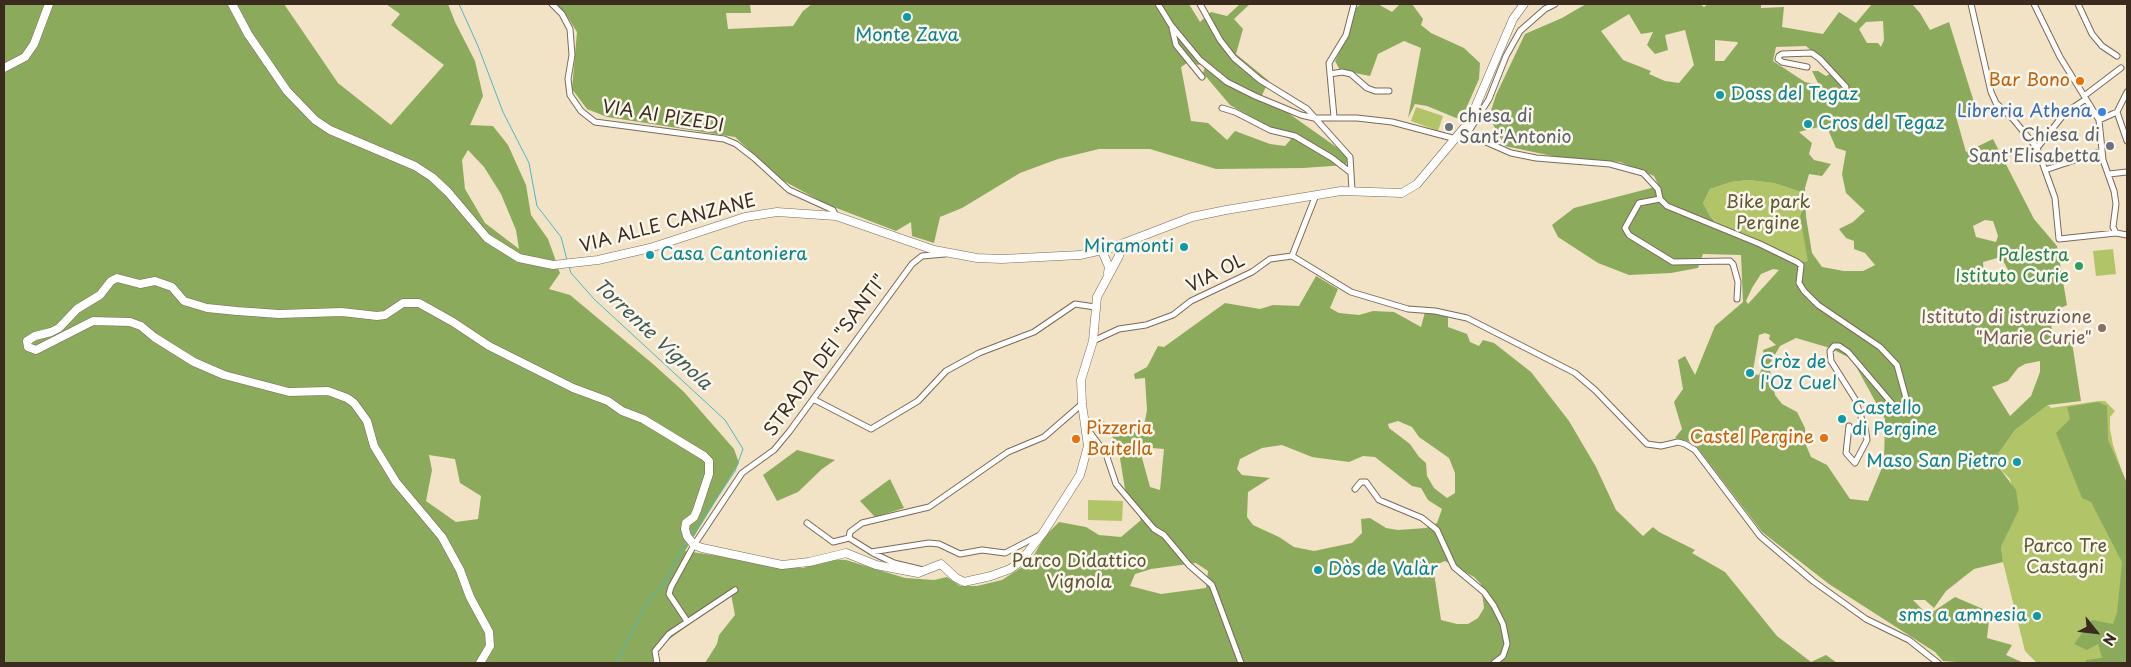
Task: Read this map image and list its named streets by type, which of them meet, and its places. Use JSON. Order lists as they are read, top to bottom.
{
  "streets": {
    "street": [
      "VIA AI PIZEDI",
      "VIA ALLE CANZANE",
      "VIA OL",
      "STRADA DEI \"SANTI\""
    ]
  },
  "crossings": [
    ["VIA AI PIZEDI", "VIA ALLE CANZANE"],
    ["VIA ALLE CANZANE", "STRADA DEI \"SANTI\""]
  ],
  "water": ["Torrente Vignola"],
  "parks": ["Bike park Pergine", "Parco Tre Castagni", "Parco Didattico Vignola"],
  "places": [
    "Monte Zava",
    "Bar Bono",
    "Doss del Tegaz",
    "Libreria Athena",
    "Cros del Tegaz",
    "chiesa di Sant'Antonio",
    "Chiesa di Sant'Elisabetta",
    "Miramonti",
    "Casa Cantoniera",
    "Palestra Istituto Curie",
    "Istituto di istruzione \"Marie Curie\"",
    "Cròz de l'Oz Cuel",
    "Castello di Pergine",
    "Castel Pergine",
    "Pizzeria Baitella",
    "Maso San Pietro",
    "Dòs de Valàr",
    "sms a amnesia"
  ],
  "north": "bottom right"
}
